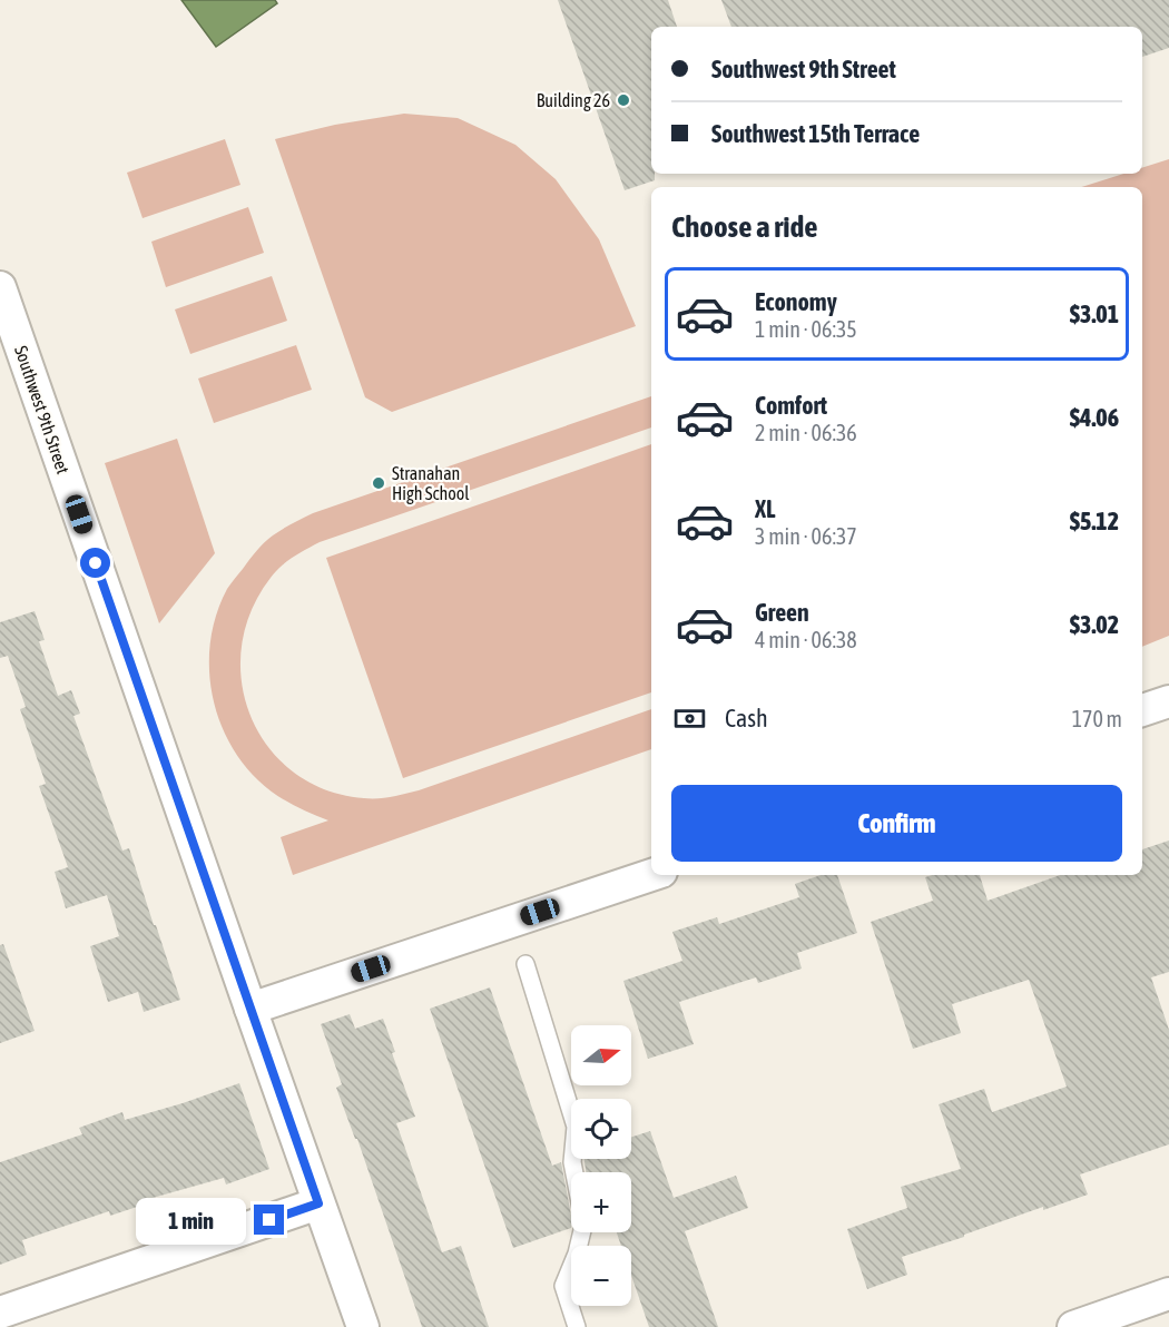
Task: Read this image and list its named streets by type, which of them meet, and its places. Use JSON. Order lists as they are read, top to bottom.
{
  "streets": {
    "street": ["Southwest 9th Street"]
  },
  "places": ["Building 26", "Stranahan High School"],
  "north": "right",
  "page": {
    "banner": ["Southwest 9th Street", "Southwest 15th Terrace"],
    "heading": "Choose a ride",
    "list": [
      {
        "name": "Economy",
        "note": "1 min · 06:35",
        "value": "$3.01"
      },
      {
        "name": "Comfort",
        "note": "2 min · 06:36",
        "value": "$4.06"
      },
      {
        "name": "XL",
        "note": "3 min · 06:37",
        "value": "$5.12"
      },
      {
        "name": "Green",
        "note": "4 min · 06:38",
        "value": "$3.02"
      }
    ],
    "pay": ["Cash", "170 m"],
    "buttons": "Confirm",
    "map_buttons": ["+", "−"],
    "bubble": "1 min"
  }
}
